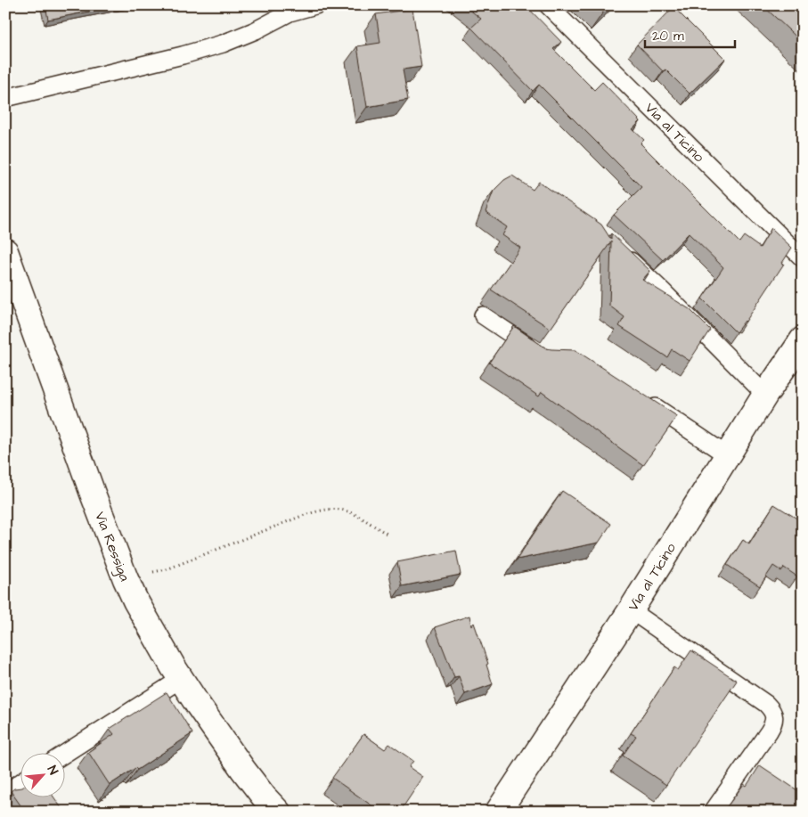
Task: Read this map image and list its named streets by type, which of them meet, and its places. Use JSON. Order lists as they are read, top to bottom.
{
  "streets": {
    "street": ["Via al Ticino", "Via Ressiga"]
  },
  "scale_bar": "20 m",
  "north": "top right"
}
